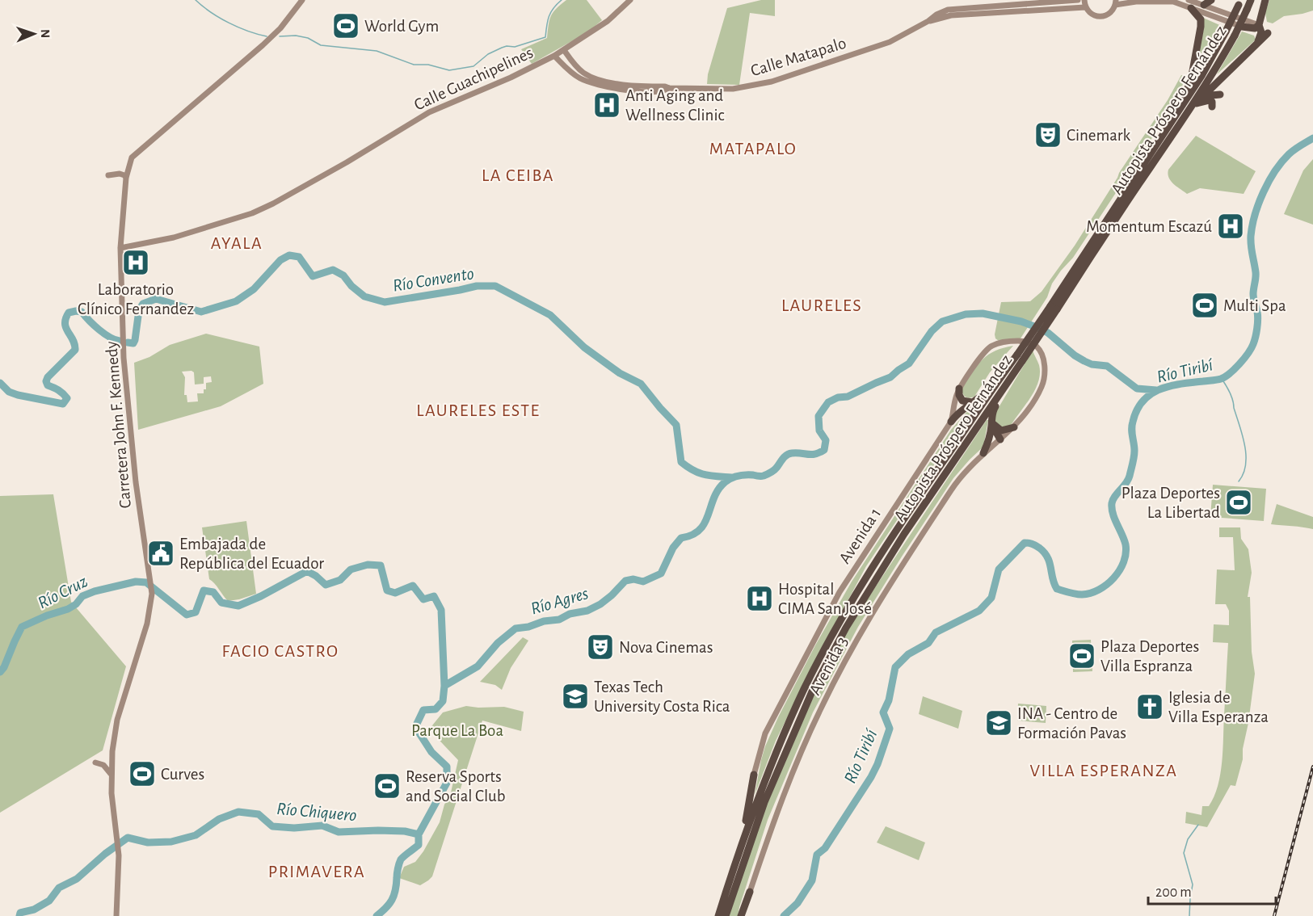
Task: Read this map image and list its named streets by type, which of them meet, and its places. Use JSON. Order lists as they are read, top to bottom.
{
  "streets": {
    "highway": ["Autopista Próspero Fernández"],
    "street": [
      "Calle Matapalo",
      "Calle Guachipelines",
      "Carretera John F. Kennedy",
      "Avenida 1",
      "Avenida 3"
    ]
  },
  "crossings": [
    ["Calle Matapalo", "Calle Guachipelines"],
    ["Calle Guachipelines", "Carretera John F. Kennedy"],
    ["Avenida 1", "Avenida 3"]
  ],
  "districts": [
    "MATAPALO",
    "LA CEIBA",
    "AYALA",
    "LAURELES",
    "LAURELES ESTE",
    "FACIO CASTRO",
    "VILLA ESPERANZA",
    "PRIMAVERA"
  ],
  "water": [
    "Río Convento",
    "Río Tiribí",
    "Río Cruz",
    "Río Agres",
    "Río Chiquero"
  ],
  "parks": ["Parque La Boa"],
  "places": {
    "sports": [
      "World Gym",
      "Multi Spa",
      "Plaza Deportes La Libertad",
      "Plaza Deportes Villa Espranza",
      "Curves",
      "Reserva Sports and Social Club"
    ],
    "hospital": [
      "Anti Aging and Wellness Clinic",
      "Momentum Escazú",
      "Laboratorio Clínico Fernandez",
      "Hospital CIMA San José"
    ],
    "theatre": ["Cinemark", "Nova Cinemas"],
    "public building": ["Embajada de República del Ecuador"],
    "school or university": ["Texas Tech University Costa Rica", "INA - Centro de Formación Pavas"],
    "church": ["Iglesia de Villa Esperanza"]
  },
  "scale_bar": "200 m",
  "north": "right"
}
